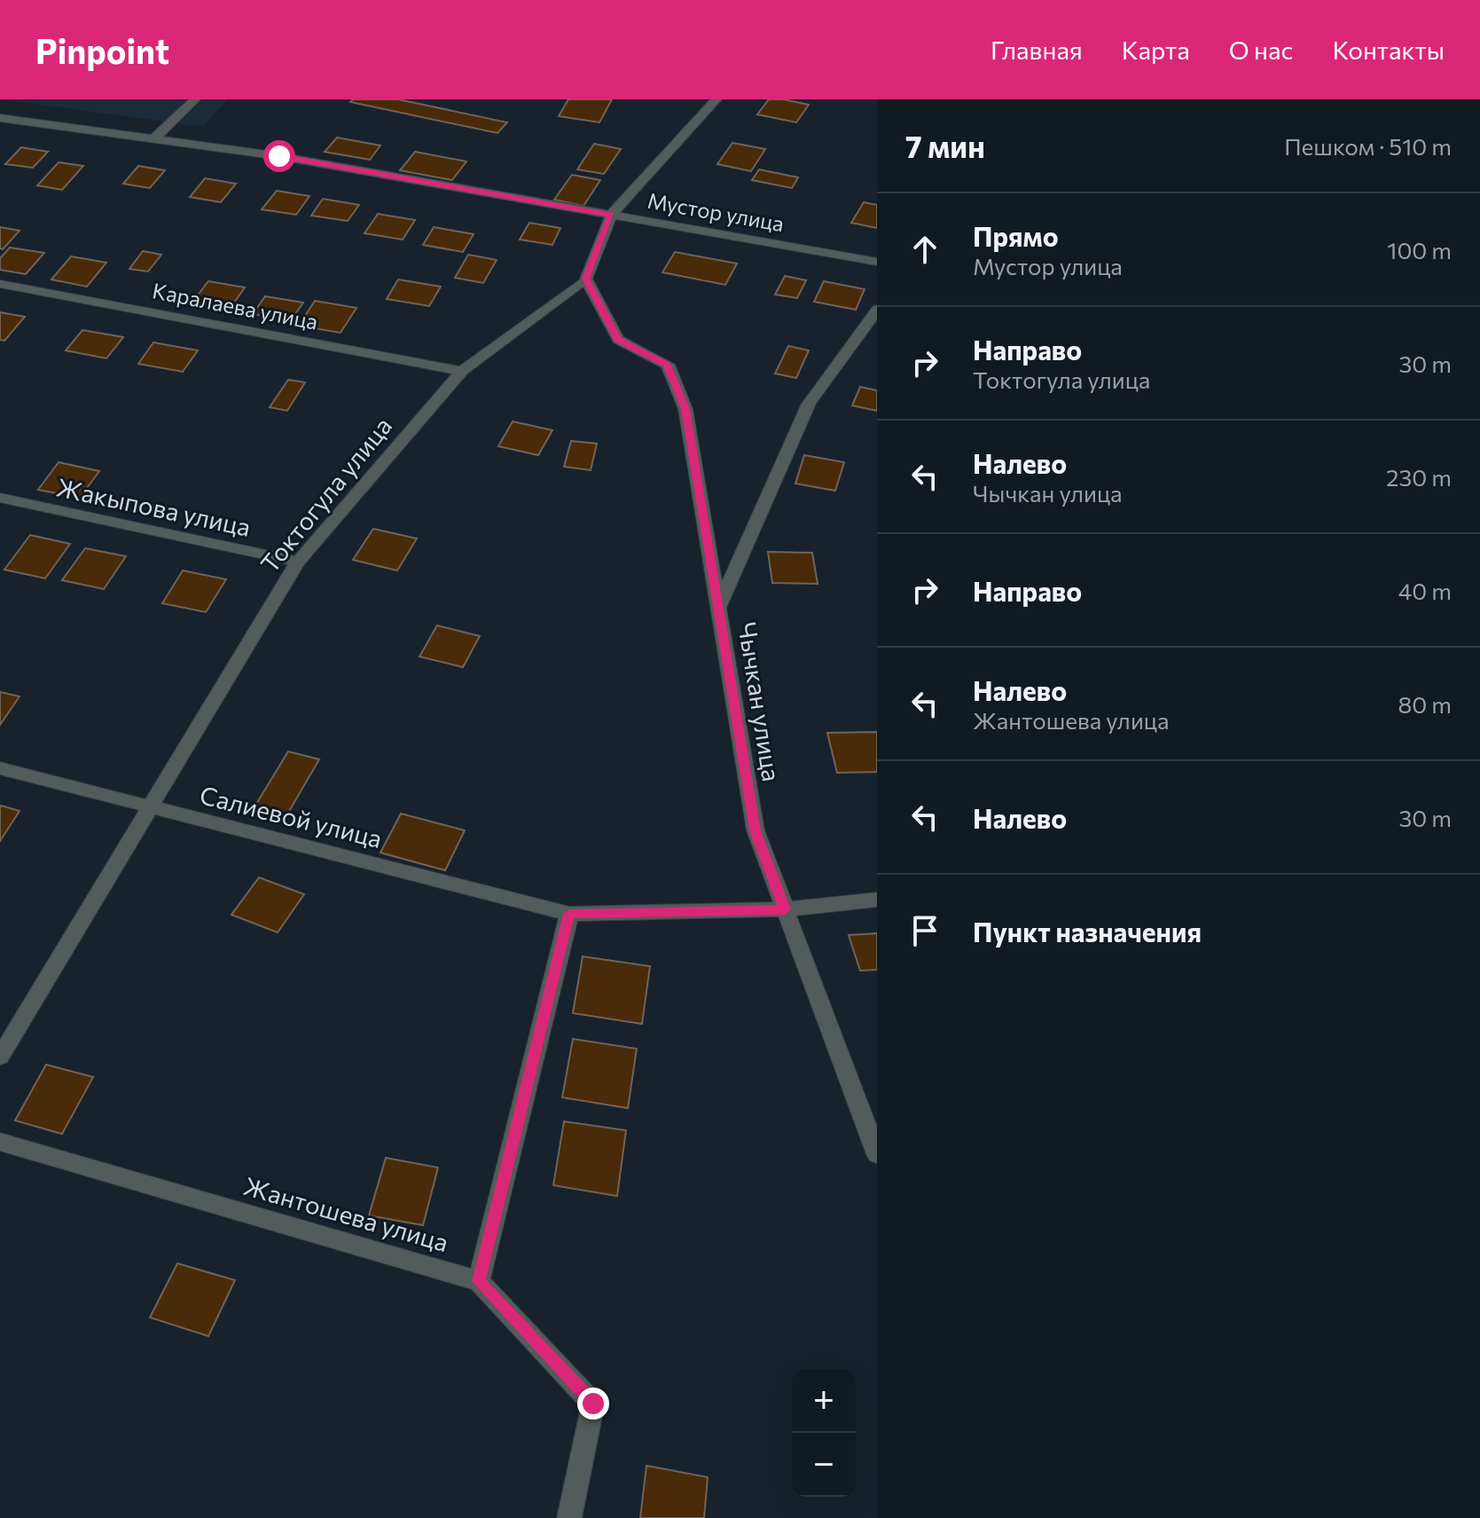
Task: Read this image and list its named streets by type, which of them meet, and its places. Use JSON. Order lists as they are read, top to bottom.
{
  "streets": {
    "street": [
      "Мустор улица",
      "Каралаева улица",
      "Токтогула улица",
      "Жакыпова улица",
      "Чычкан улица",
      "Салиевой улица",
      "Жантошева улица"
    ]
  },
  "crossings": [
    ["Каралаева улица", "Токтогула улица"],
    ["Токтогула улица", "Жакыпова улица"],
    ["Токтогула улица", "Чычкан улица"],
    ["Токтогула улица", "Салиевой улица"],
    ["Чычкан улица", "Салиевой улица"]
  ],
  "page": {
    "header": "Pinpoint",
    "nav": [
      "Главная",
      "Карта",
      "О нас",
      "Контакты"
    ],
    "heading": ["7 мин", "Пешком · 510 m"],
    "list": [
      ["Прямо", "Мустор улица", "100 m"],
      ["Направо", "Токтогула улица", "30 m"],
      ["Налево", "Чычкан улица", "230 m"],
      ["Направо", "40 m"],
      ["Налево", "Жантошева улица", "80 m"],
      ["Налево", "30 m"],
      "Пункт назначения"
    ],
    "map_buttons": ["+", "−"]
  }
}
